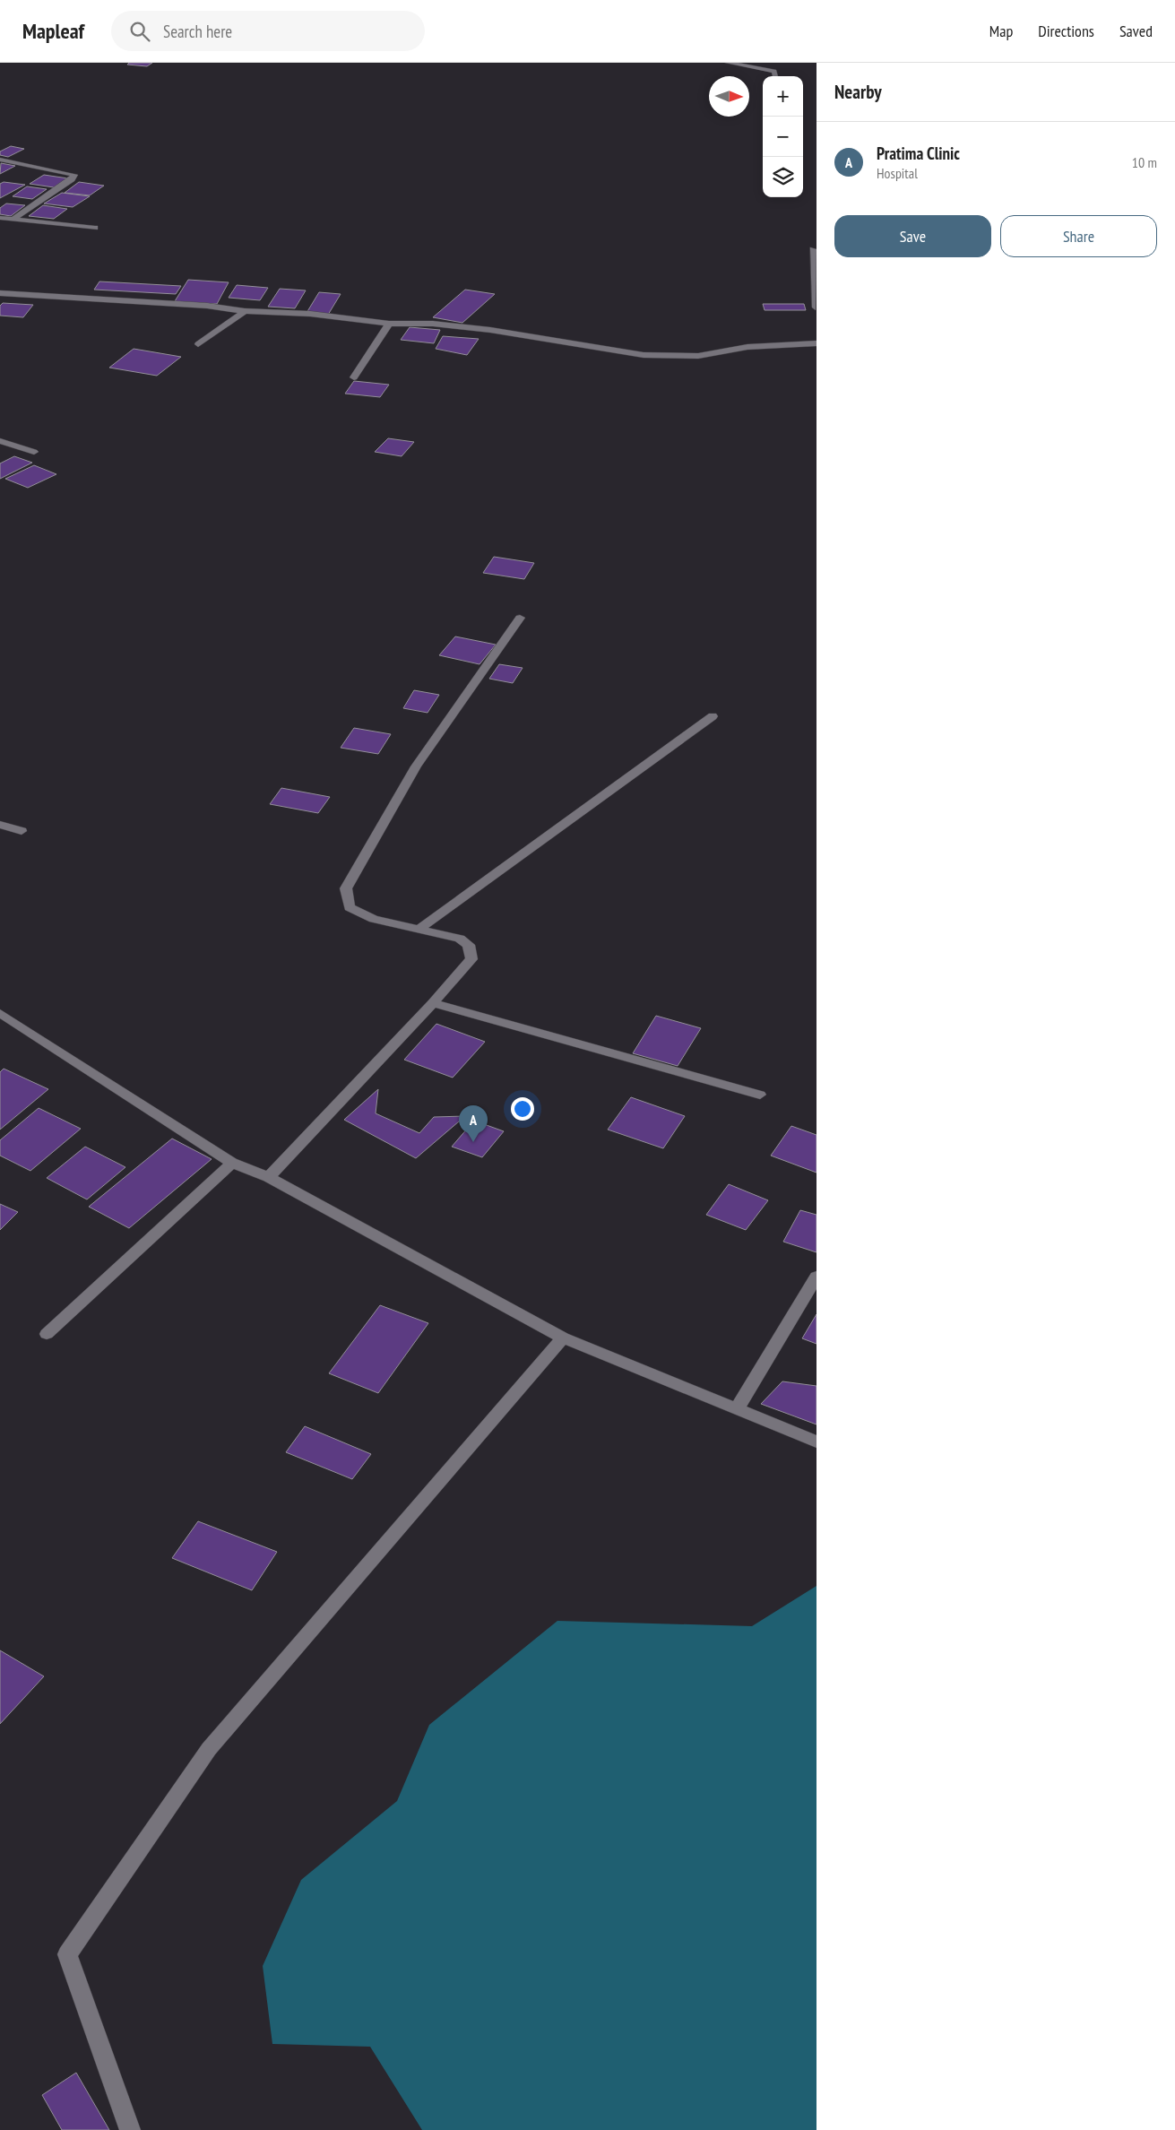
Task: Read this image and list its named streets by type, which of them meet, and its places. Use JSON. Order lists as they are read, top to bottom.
{
  "north": "right",
  "page": {
    "header": "Mapleaf",
    "search": "Search here",
    "nav": ["Map", "Directions", "Saved"],
    "heading": "Nearby",
    "map_buttons": ["+", "−"],
    "list": [
      {
        "mark": "A",
        "name": "Pratima Clinic",
        "note": "Hospital",
        "value": "10 m"
      }
    ],
    "buttons": ["Save", "Share"],
    "pins": "A"
  }
}
